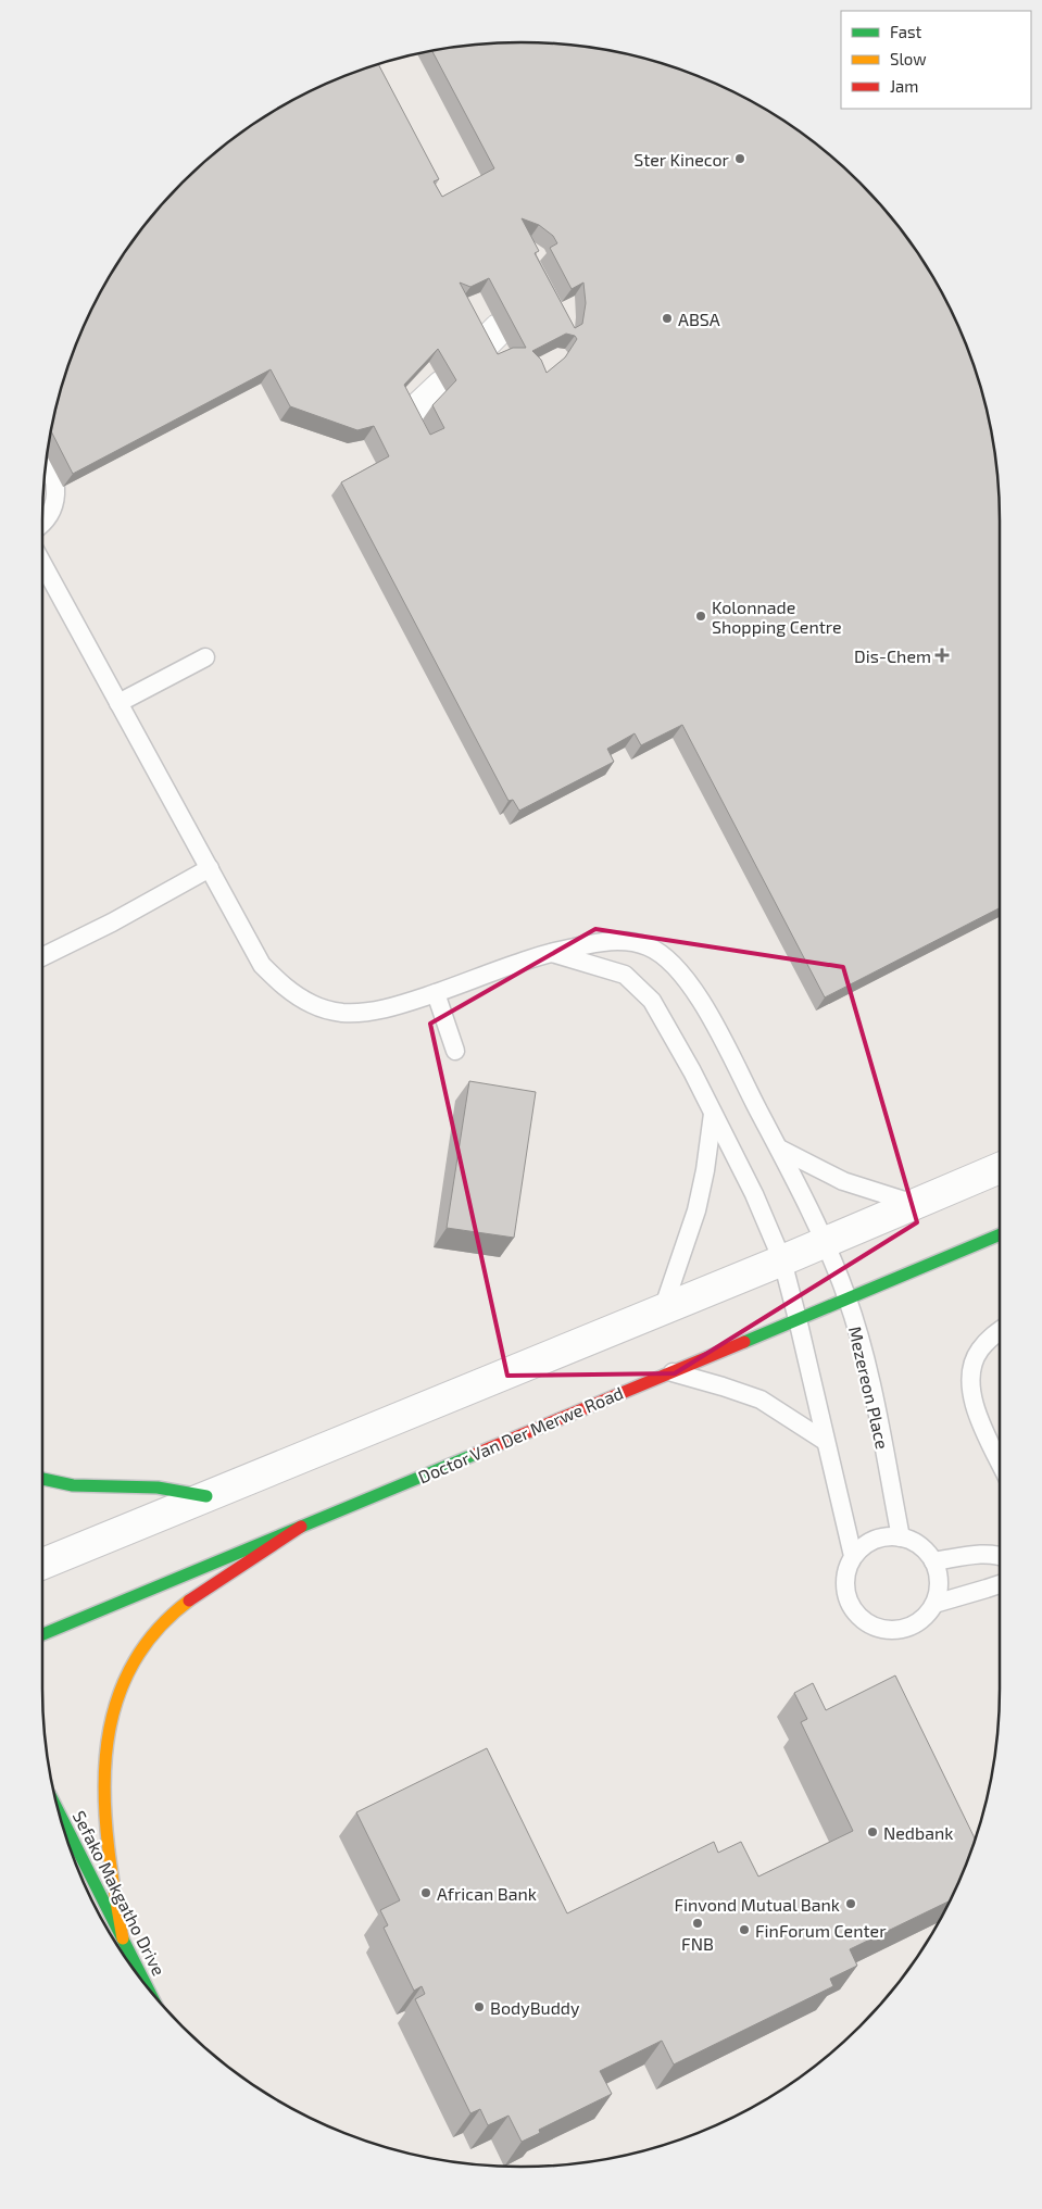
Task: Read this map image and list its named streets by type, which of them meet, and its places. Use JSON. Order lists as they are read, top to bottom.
{
  "streets": {
    "street": ["Doctor Van Der Merwe Road", "Sefako Makgatho Drive"],
    "lane": ["Mezereon Place"]
  },
  "crossings": [
    ["Mezereon Place", "Doctor Van Der Merwe Road"]
  ],
  "places": {
    "other": [
      "Ster Kinecor",
      "ABSA",
      "Kolonnade Shopping Centre",
      "Nedbank",
      "African Bank",
      "Finvond Mutual Bank",
      "FNB",
      "FinForum Center",
      "BodyBuddy"
    ],
    "health": ["Dis-Chem"]
  },
  "legend": ["Fast", "Slow", "Jam"]
}
